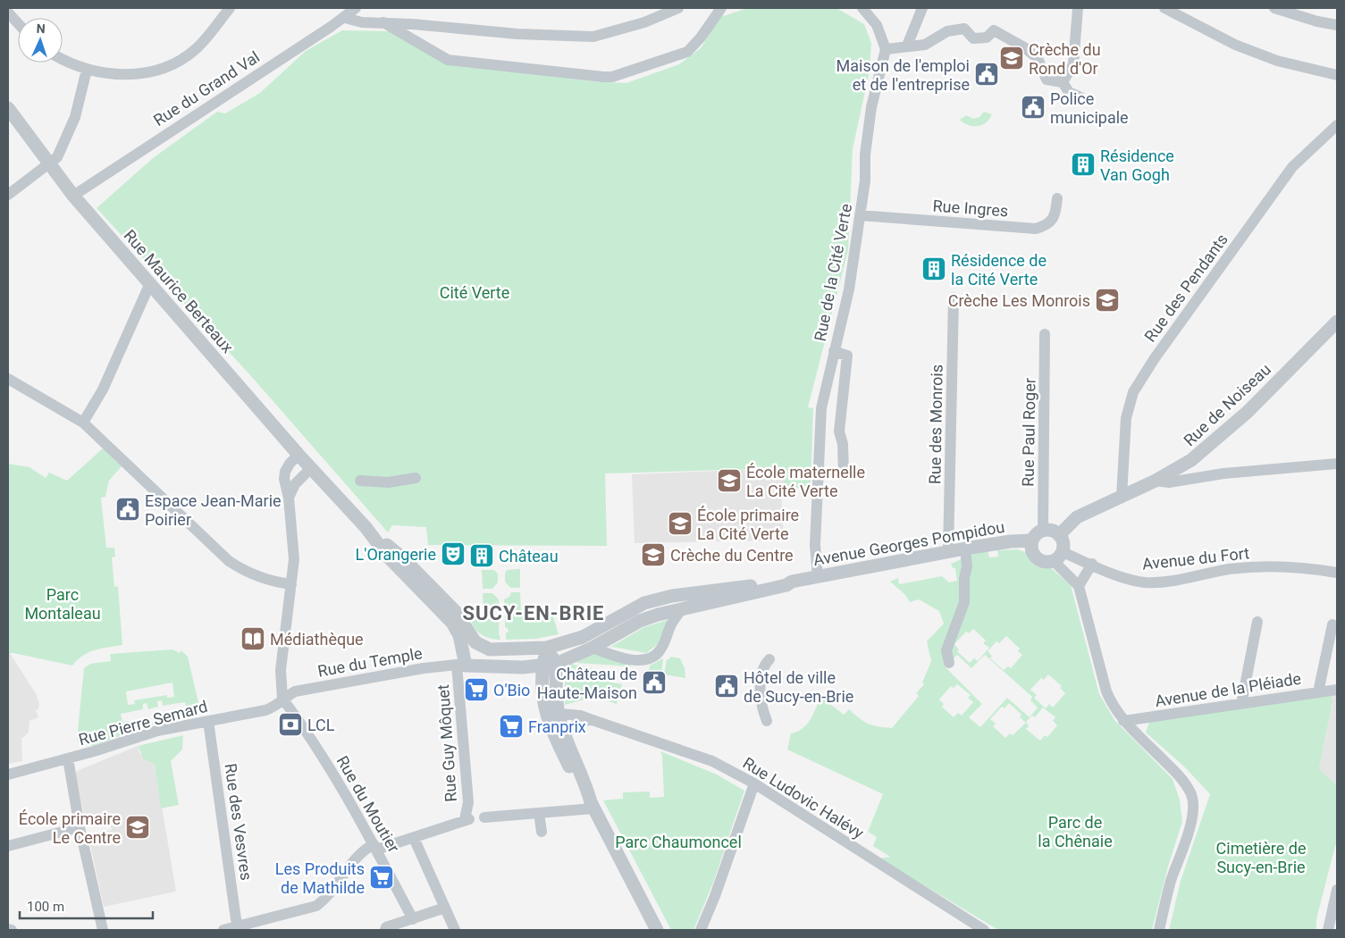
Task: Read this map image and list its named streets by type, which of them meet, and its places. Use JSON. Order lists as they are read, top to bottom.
{
  "streets": {
    "street": [
      "Rue du Grand Val",
      "Rue Ingres",
      "Rue de la Cité Verte",
      "Rue des Pendants",
      "Rue Maurice Berteaux",
      "Rue de Noiseau",
      "Rue des Monrois",
      "Rue Paul Roger",
      "Avenue Georges Pompidou",
      "Avenue du Fort",
      "Rue du Temple",
      "Avenue de la Pléiade",
      "Rue Pierre Semard",
      "Rue Guy Môquet",
      "Rue Ludovic Halévy",
      "Rue du Moutier",
      "Rue des Vesvres"
    ]
  },
  "crossings": [
    ["Rue du Grand Val", "Rue Maurice Berteaux"],
    ["Rue Ingres", "Rue de la Cité Verte"],
    ["Rue de la Cité Verte", "Avenue Georges Pompidou"],
    ["Rue des Pendants", "Rue de Noiseau"],
    ["Rue Maurice Berteaux", "Avenue Georges Pompidou"],
    ["Rue de Noiseau", "Rue Paul Roger"],
    ["Rue de Noiseau", "Avenue Georges Pompidou"],
    ["Rue de Noiseau", "Avenue du Fort"],
    ["Rue des Monrois", "Avenue Georges Pompidou"],
    ["Rue Paul Roger", "Avenue Georges Pompidou"],
    ["Rue Paul Roger", "Avenue du Fort"],
    ["Avenue Georges Pompidou", "Avenue du Fort"],
    ["Rue du Temple", "Rue Pierre Semard"],
    ["Rue du Temple", "Rue Guy Môquet"],
    ["Rue du Temple", "Rue du Moutier"],
    ["Rue Pierre Semard", "Rue du Moutier"],
    ["Rue Pierre Semard", "Rue des Vesvres"]
  ],
  "districts": ["SUCY-EN-BRIE"],
  "parks": [
    "Cité Verte",
    "Parc Montaleau",
    "Parc de la Chênaie",
    "Parc Chaumoncel",
    "Cimetière de Sucy-en-Brie"
  ],
  "places": {
    "school or university": [
      "Crèche du Rond d'Or",
      "Crèche Les Monrois",
      "École maternelle La Cité Verte",
      "École primaire La Cité Verte",
      "Crèche du Centre",
      "École primaire Le Centre"
    ],
    "public building": [
      "Maison de l'emploi et de l'entreprise",
      "Police municipale",
      "Espace Jean-Marie Poirier",
      "Château de Haute-Maison",
      "Hôtel de ville de Sucy-en-Brie"
    ],
    "building": ["Résidence Van Gogh", "Résidence de la Cité Verte", "Château"],
    "theatre": ["L'Orangerie"],
    "library": ["Médiathèque"],
    "supermarket": ["O'Bio", "Franprix", "Les Produits de Mathilde"],
    "bank": ["LCL"]
  },
  "scale_bar": "100 m",
  "north": "top"
}
